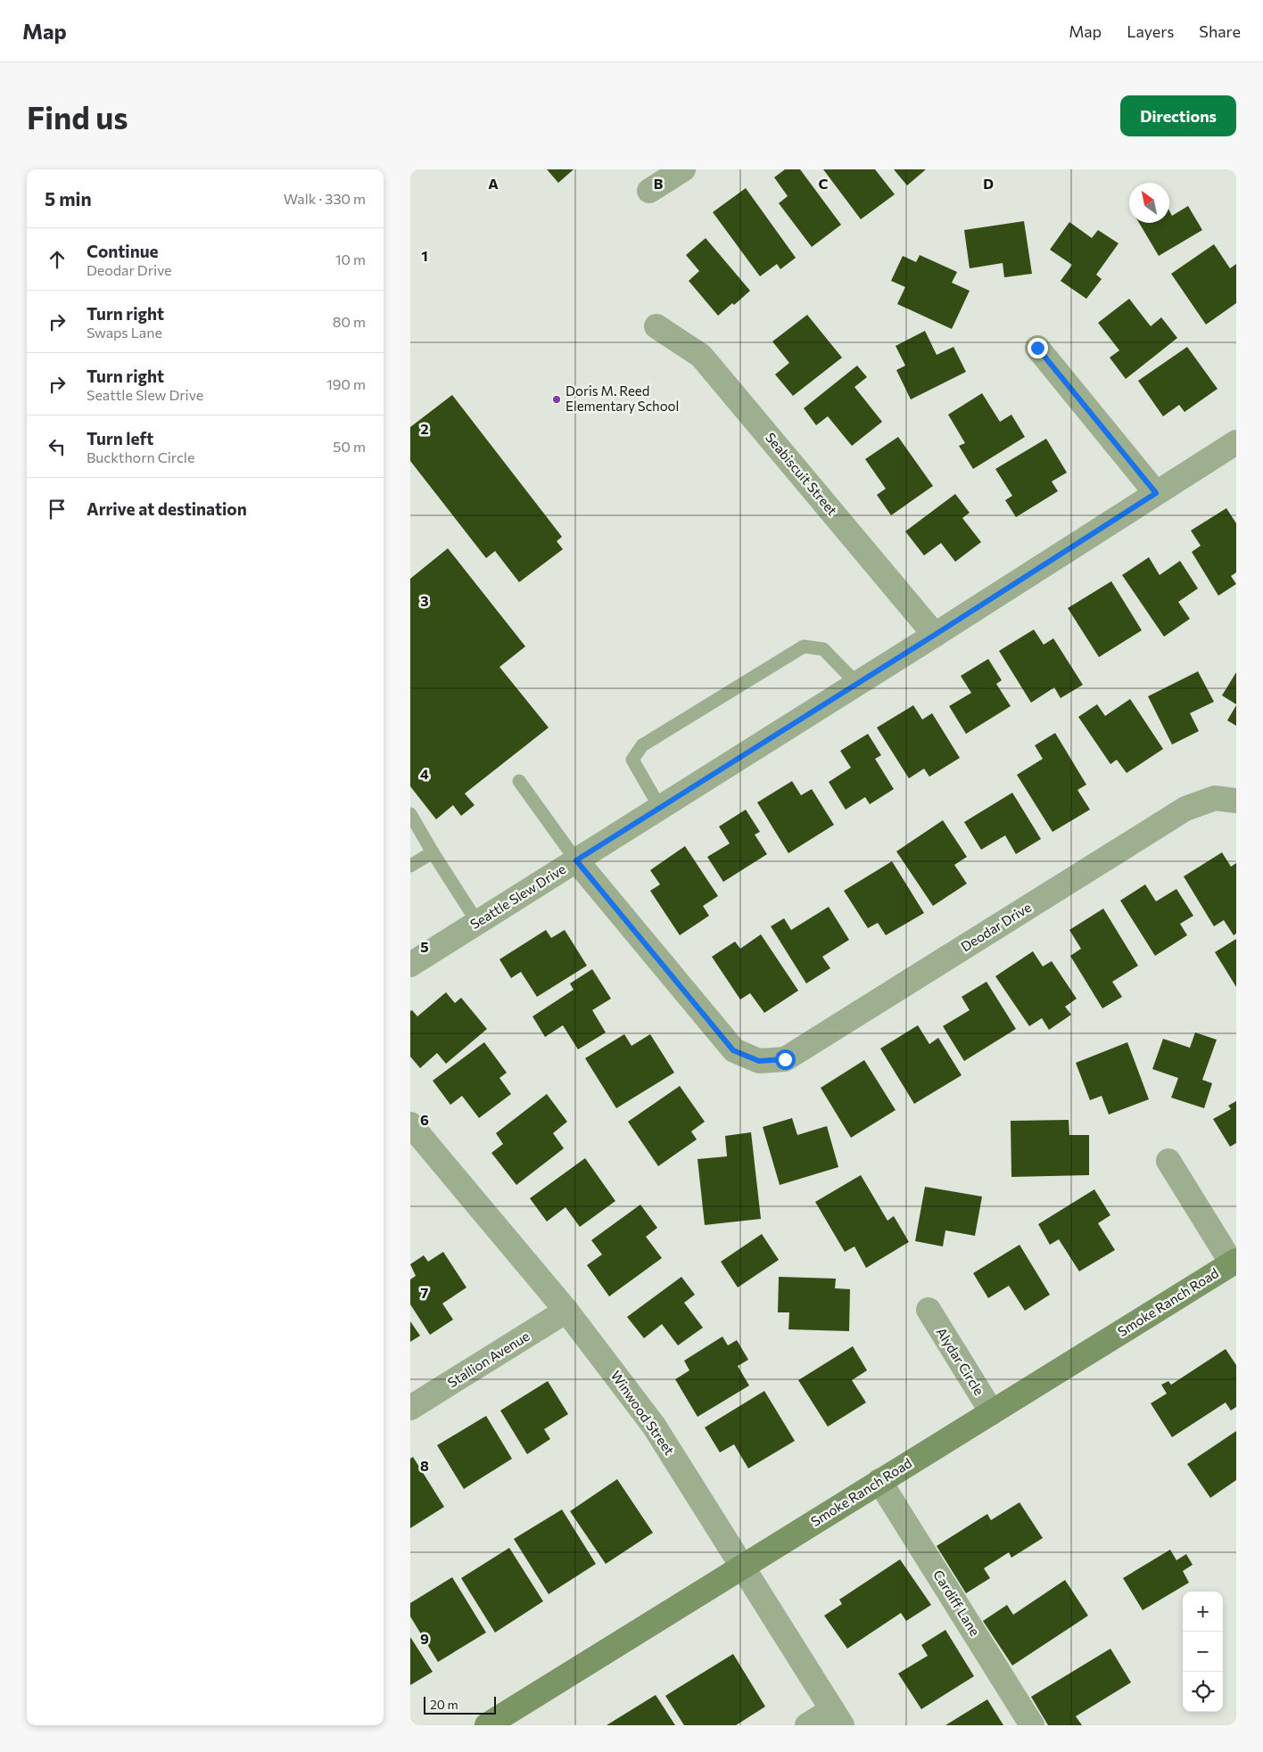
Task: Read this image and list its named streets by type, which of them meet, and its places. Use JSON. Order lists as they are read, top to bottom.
{
  "streets": {
    "main road": ["Smoke Ranch Road"],
    "street": [
      "Seabiscuit Street",
      "Seattle Slew Drive",
      "Deodar Drive",
      "Stallion Avenue",
      "Alydar Circle",
      "Winwood Street",
      "Cardiff Lane"
    ]
  },
  "crossings": [
    ["Seabiscuit Street", "Seattle Slew Drive"],
    ["Seattle Slew Drive", "Deodar Drive"],
    ["Smoke Ranch Road", "Alydar Circle"],
    ["Smoke Ranch Road", "Winwood Street"],
    ["Smoke Ranch Road", "Cardiff Lane"],
    ["Stallion Avenue", "Winwood Street"]
  ],
  "places": ["Doris M. Reed Elementary School"],
  "scale_bar": "20 m",
  "north": "top left",
  "page": {
    "header": "Map",
    "nav": ["Map", "Layers", "Share"],
    "buttons": "Directions",
    "title": "Find us",
    "heading": ["5 min", "Walk · 330 m"],
    "list": [
      ["Continue", "Deodar Drive", "10 m"],
      ["Turn right", "Swaps Lane", "80 m"],
      ["Turn right", "Seattle Slew Drive", "190 m"],
      ["Turn left", "Buckthorn Circle", "50 m"],
      "Arrive at destination"
    ],
    "map_buttons": ["+", "−"],
    "scale": "20 m"
  },
  "grid": {
    "columns": [
      "A",
      "B",
      "C",
      "D"
    ],
    "rows": [
      "1",
      "2",
      "3",
      "4",
      "5",
      "6",
      "7",
      "8",
      "9"
    ]
  }
}
